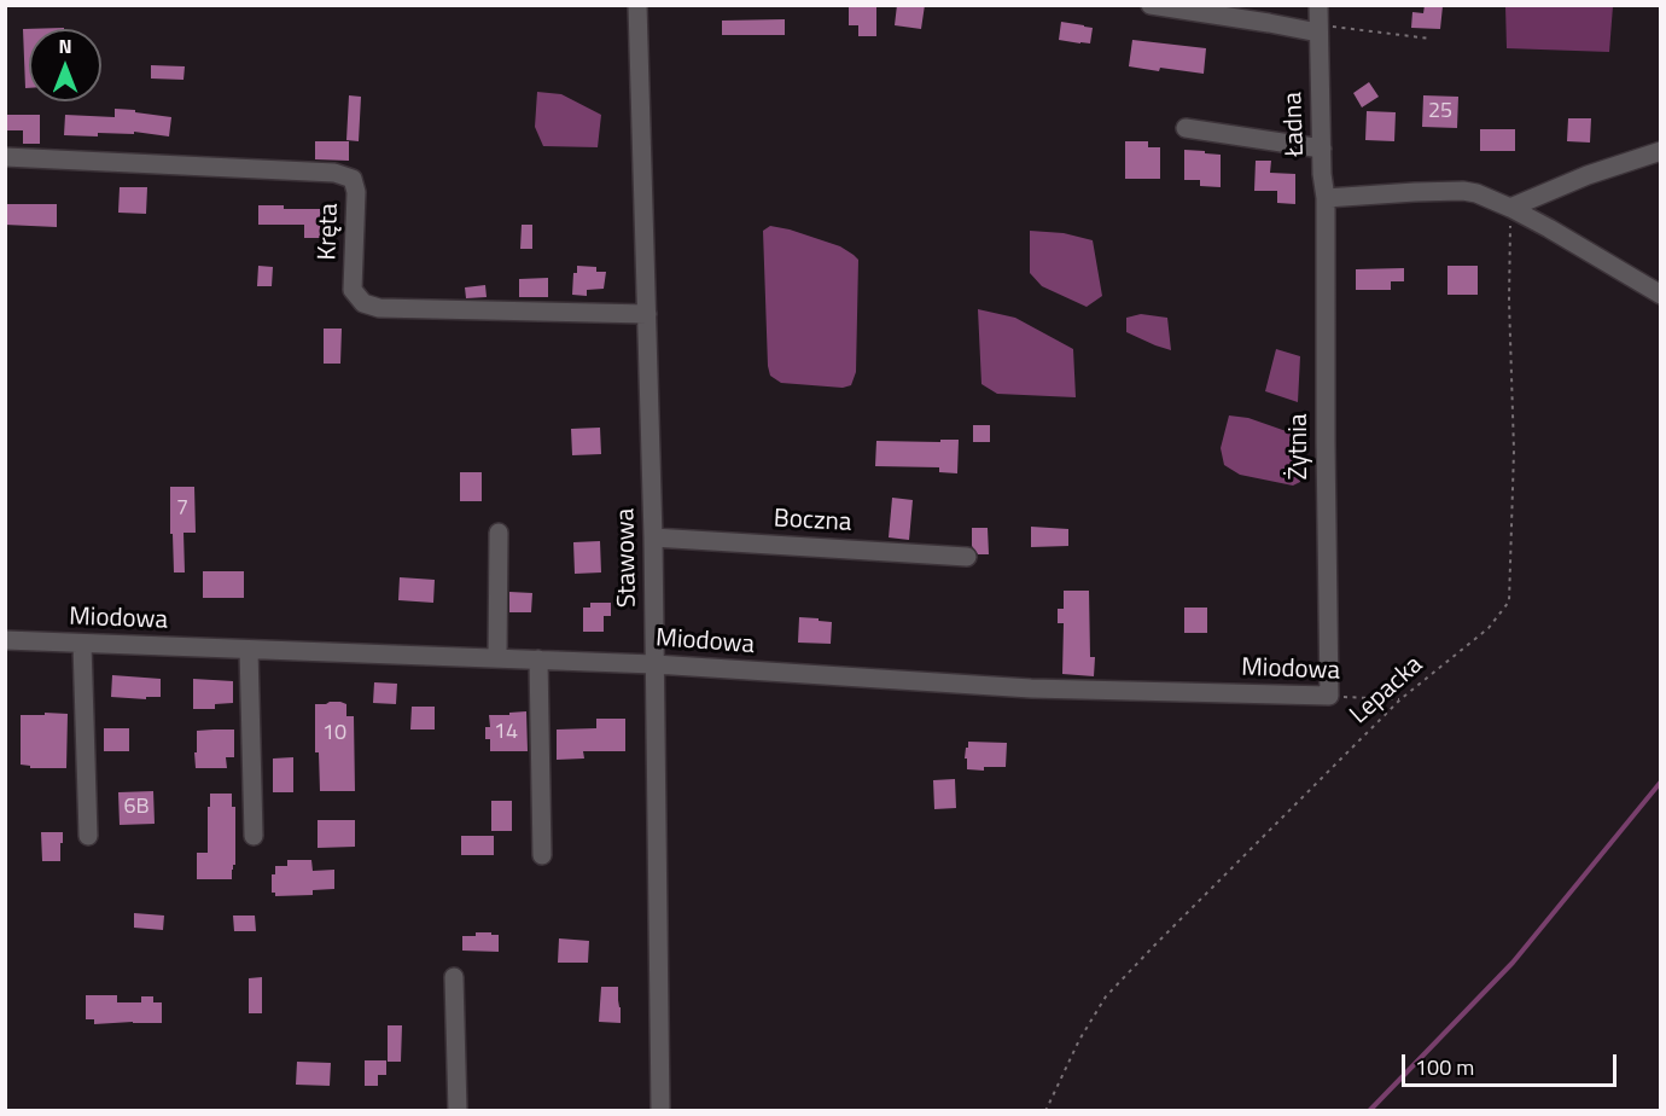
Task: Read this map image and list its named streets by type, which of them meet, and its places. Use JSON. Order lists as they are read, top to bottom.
{
  "streets": {
    "street": [
      "Ładna",
      "Kręta",
      "Żytnia",
      "Boczna",
      "Stawowa",
      "Miodowa"
    ],
    "path": ["Lepacka"]
  },
  "crossings": [
    ["Ładna", "Żytnia"],
    ["Kręta", "Stawowa"],
    ["Żytnia", "Miodowa"],
    ["Boczna", "Stawowa"],
    ["Stawowa", "Miodowa"],
    ["Miodowa", "Lepacka"]
  ],
  "house_numbers": [
    "25",
    "7",
    "14",
    "10",
    "6B"
  ],
  "scale_bar": "100 m",
  "north": "top"
}
